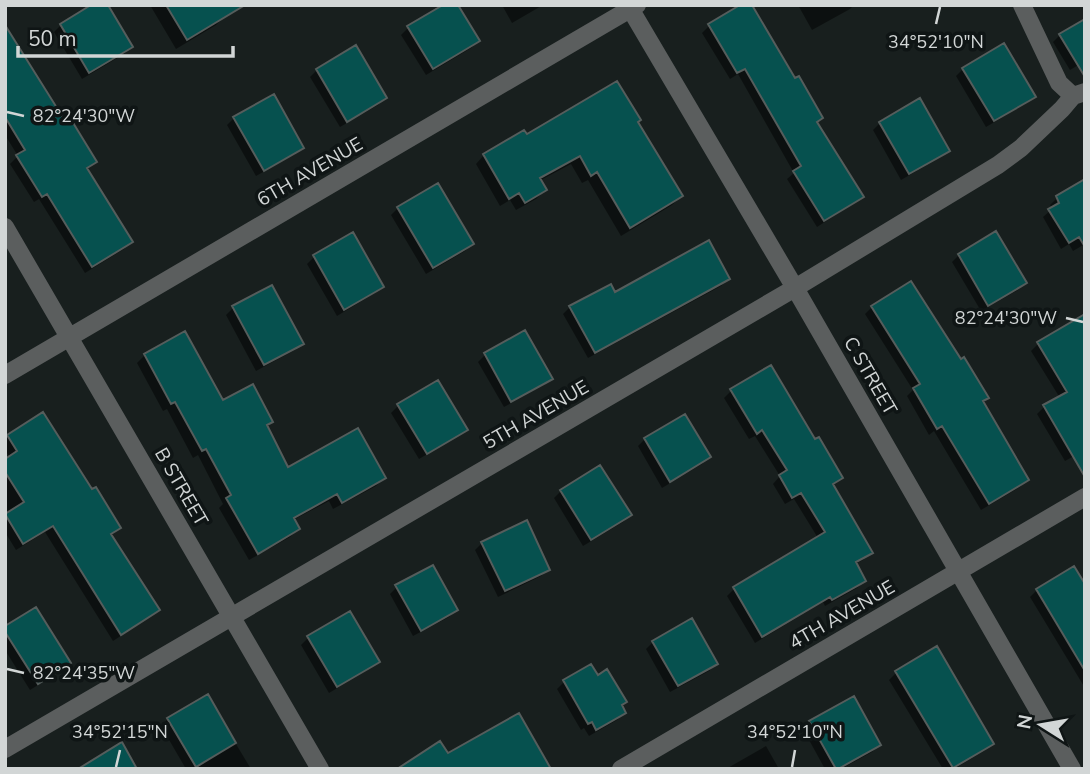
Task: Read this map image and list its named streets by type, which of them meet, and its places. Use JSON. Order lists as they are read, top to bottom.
{
  "streets": {
    "street": [
      "6TH AVENUE",
      "C STREET",
      "5TH AVENUE",
      "B STREET",
      "4TH AVENUE"
    ]
  },
  "crossings": [
    ["6TH AVENUE", "C STREET"],
    ["6TH AVENUE", "B STREET"],
    ["C STREET", "5TH AVENUE"],
    ["C STREET", "4TH AVENUE"],
    ["5TH AVENUE", "B STREET"]
  ],
  "scale_bar": "50 m",
  "north": "left",
  "coordinates": [
    "34°52'10\"N",
    "82°24'30\"W",
    "82°24'35\"W",
    "34°52'15\"N"
  ]
}
